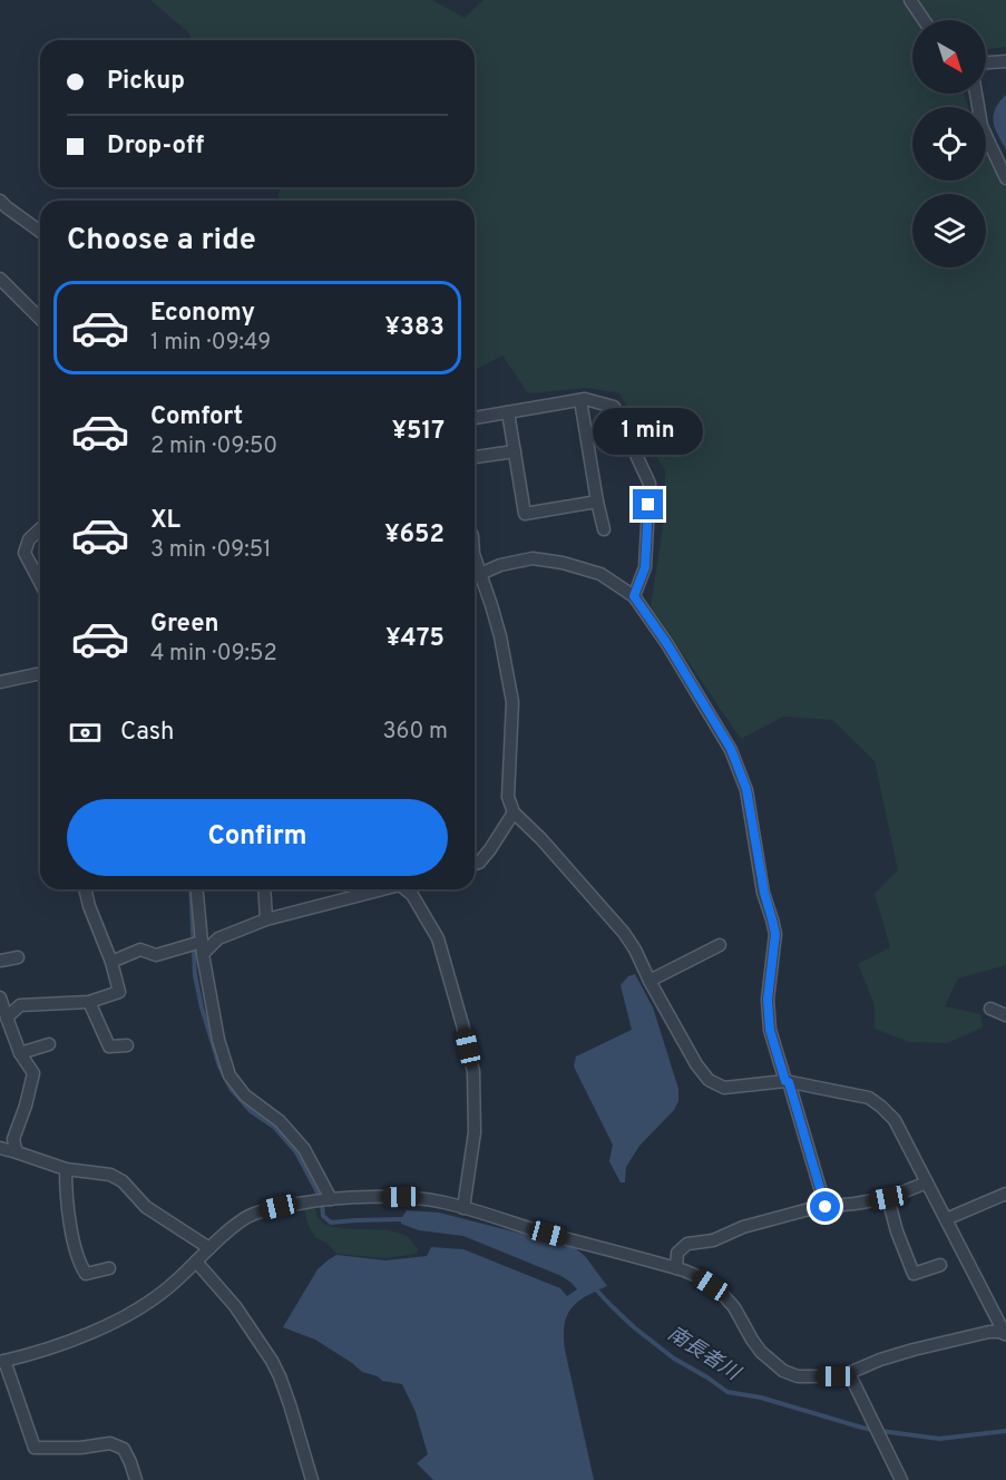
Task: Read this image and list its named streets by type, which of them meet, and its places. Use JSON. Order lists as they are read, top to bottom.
{
  "water": ["南長者川"],
  "north": "bottom right",
  "page": {
    "banner": ["Pickup", "Drop-off"],
    "heading": "Choose a ride",
    "list": [
      {
        "name": "Economy",
        "note": "1 min · 09:49",
        "value": "¥383"
      },
      {
        "name": "Comfort",
        "note": "2 min · 09:50",
        "value": "¥517"
      },
      {
        "name": "XL",
        "note": "3 min · 09:51",
        "value": "¥652"
      },
      {
        "name": "Green",
        "note": "4 min · 09:52",
        "value": "¥475"
      }
    ],
    "bubble": "1 min",
    "pay": ["Cash", "360 m"],
    "buttons": "Confirm"
  }
}
